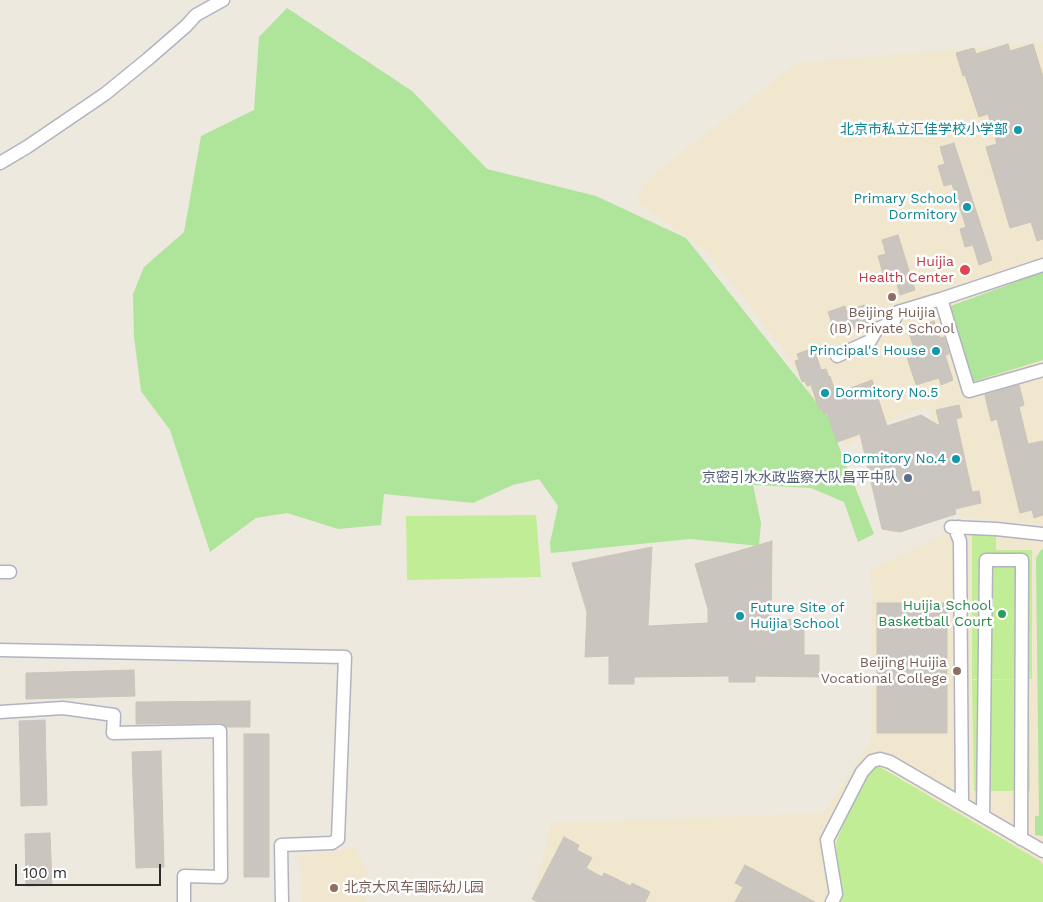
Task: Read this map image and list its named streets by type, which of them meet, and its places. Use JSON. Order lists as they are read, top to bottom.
{
  "places": [
    "北京市私立汇佳学校小学部",
    "Primary School Dormitory",
    "Huijia Health Center",
    "Beijing Huijia (IB) Private School",
    "Principal's House",
    "Dormitory No.5",
    "Dormitory No.4",
    "京密引水水政监察大队昌平中队",
    "Huijia School Basketball Court",
    "Future Site of Huijia School",
    "Beijing Huijia Vocational College",
    "北京大风车国际幼儿园"
  ],
  "scale_bar": "100 m"
}
